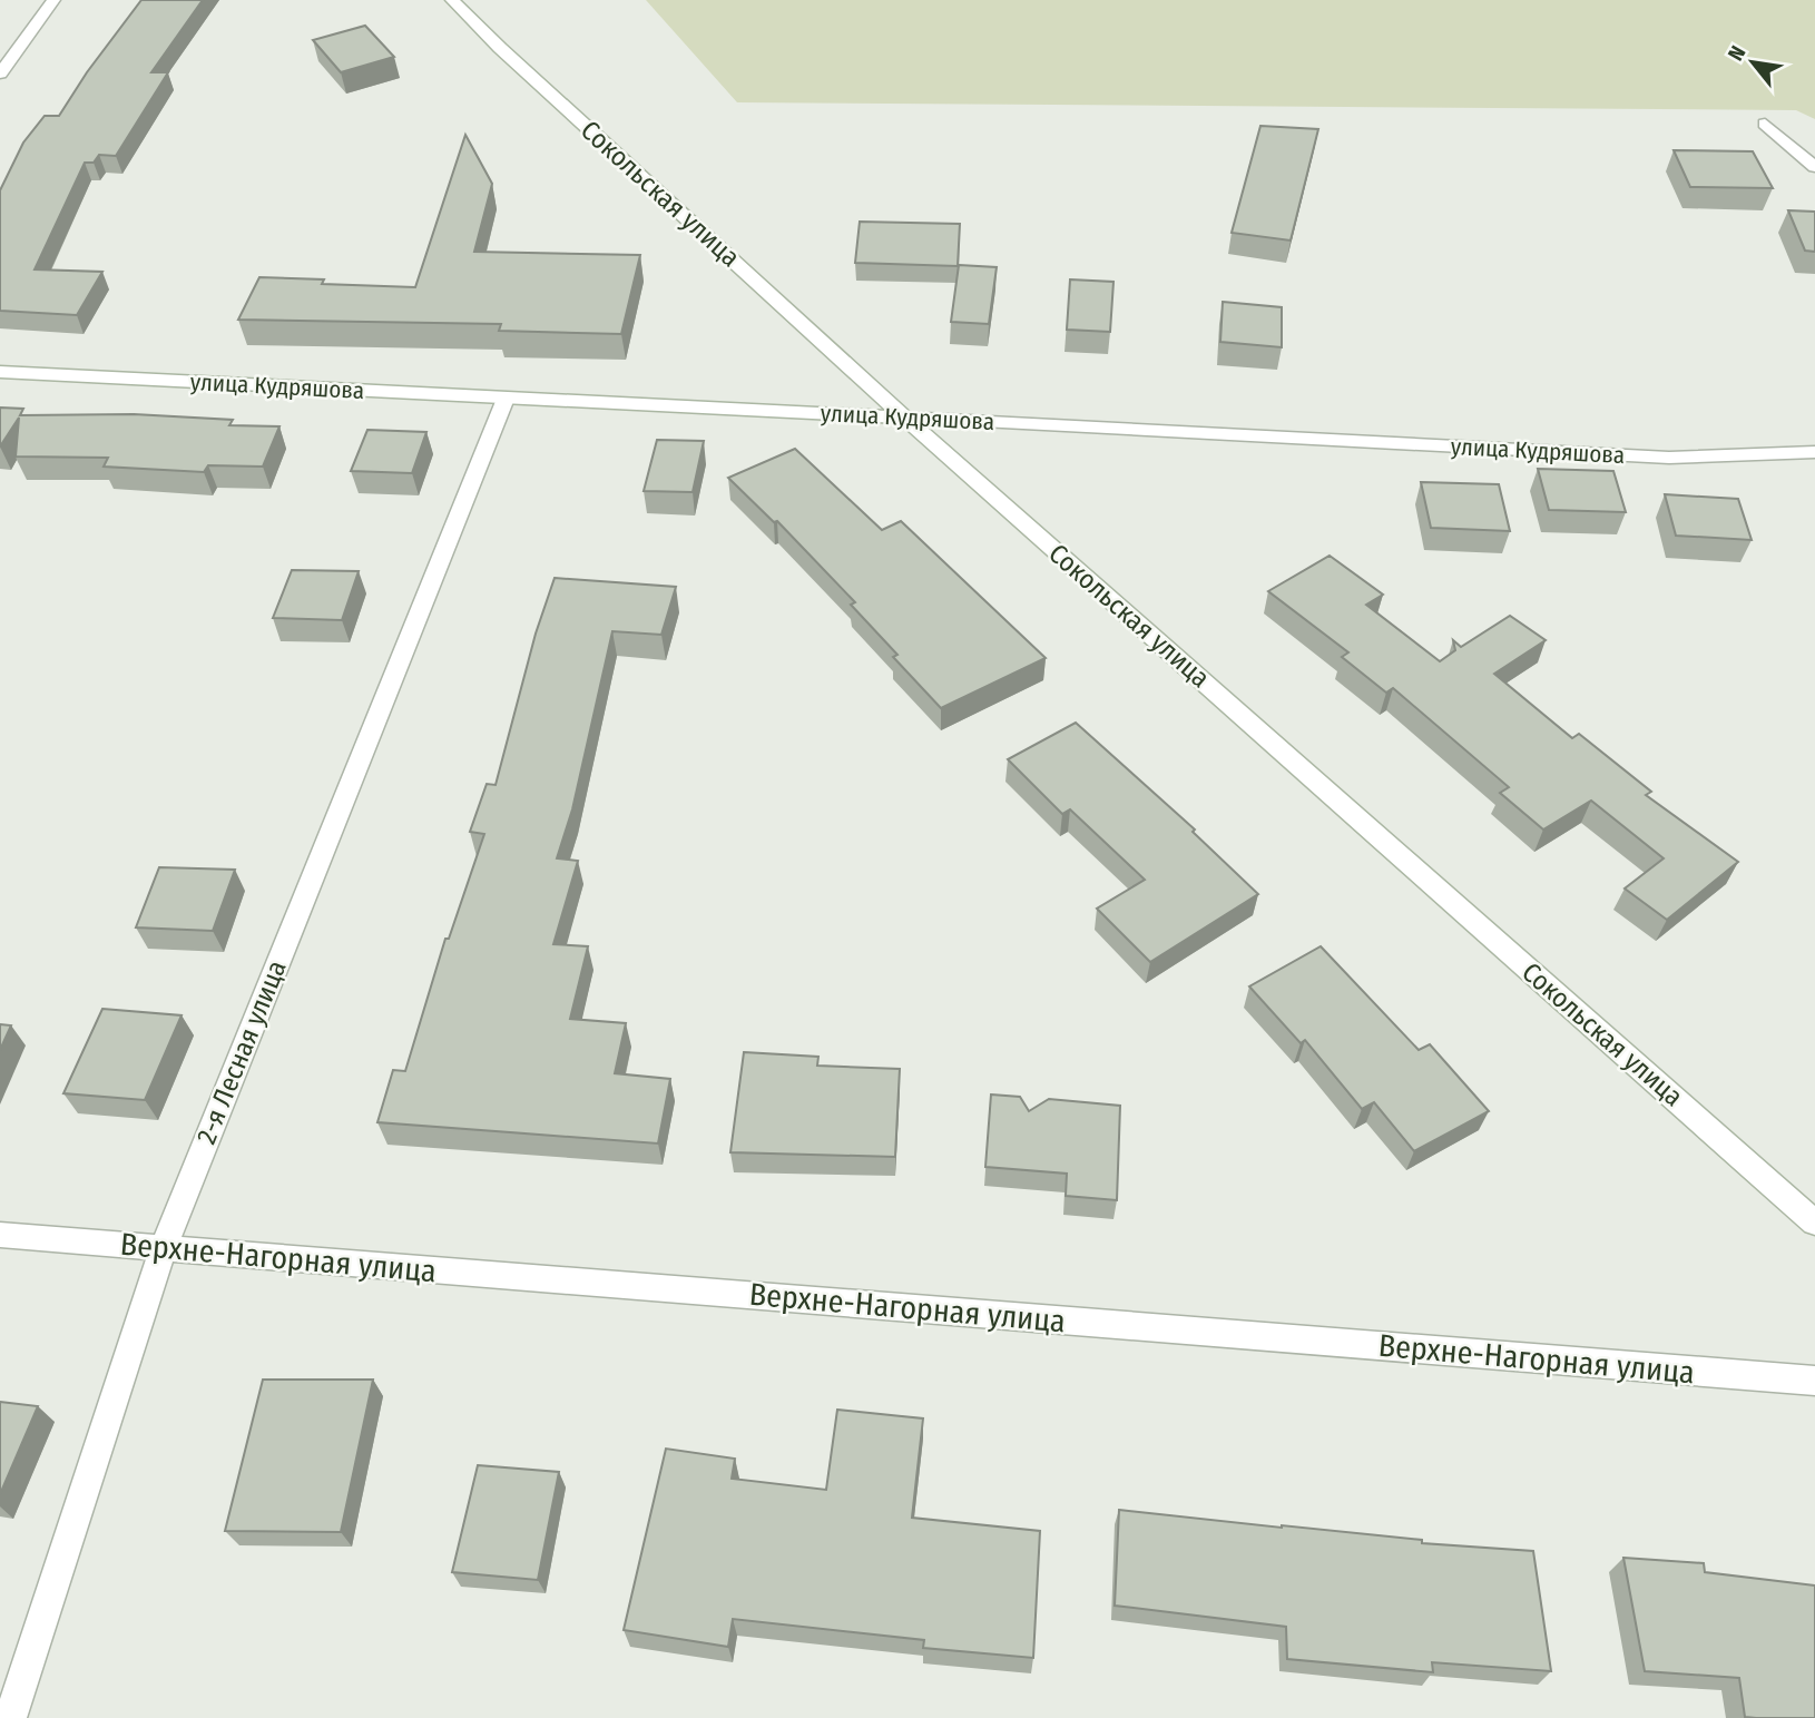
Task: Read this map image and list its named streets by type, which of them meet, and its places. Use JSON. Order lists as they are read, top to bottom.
{
  "streets": {
    "street": [
      "Сокольская улица",
      "улица Кудряшова",
      "2-я Лесная улица",
      "Верхне-Нагорная улица"
    ]
  },
  "crossings": [
    ["Сокольская улица", "улица Кудряшова"],
    ["улица Кудряшова", "2-я Лесная улица"],
    ["2-я Лесная улица", "Верхне-Нагорная улица"]
  ],
  "north": "top left"
}
